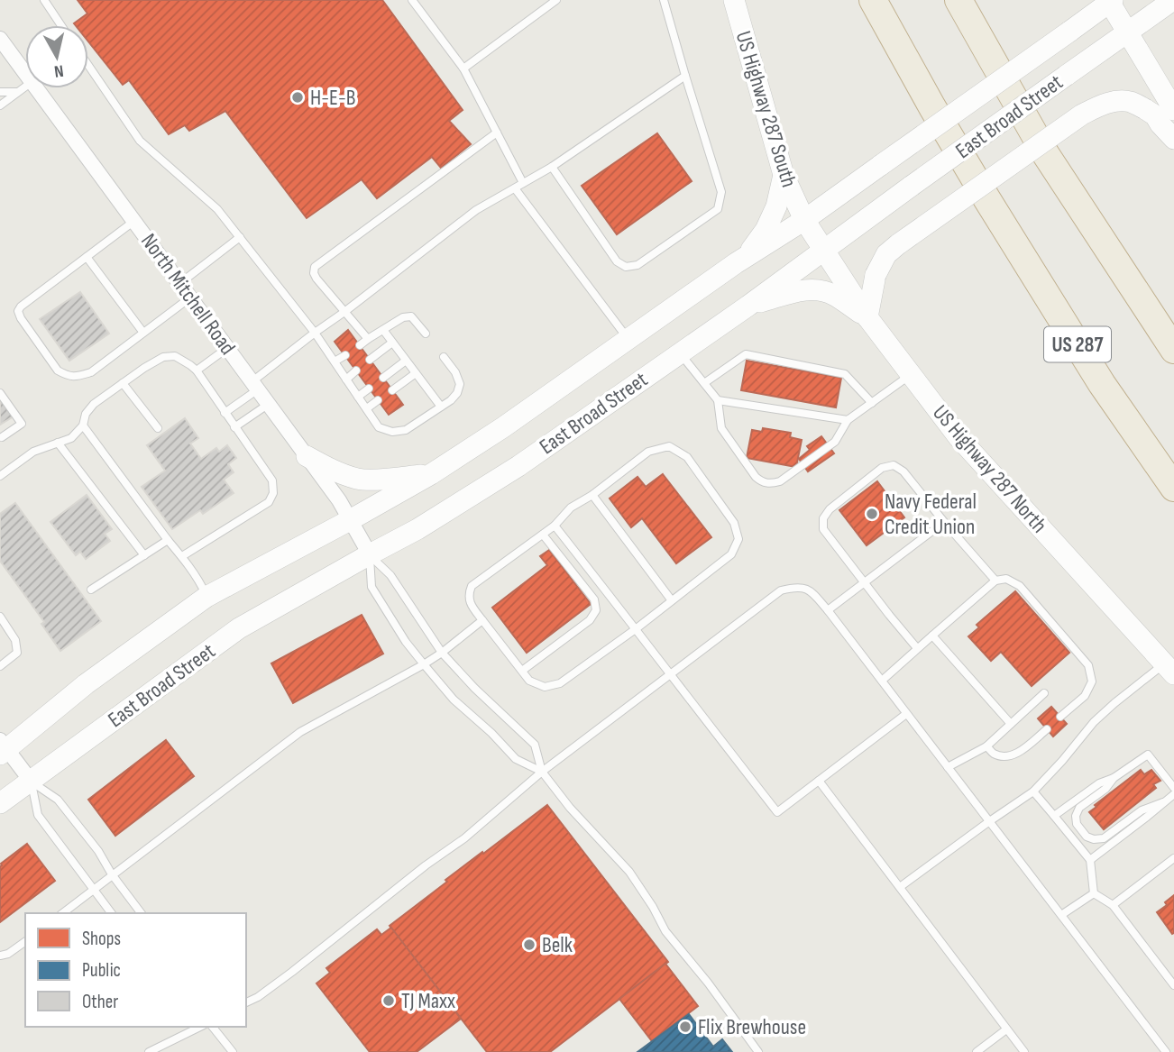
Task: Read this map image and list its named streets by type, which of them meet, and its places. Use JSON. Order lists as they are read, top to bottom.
{
  "streets": {
    "highway": ["US 287"],
    "main road": ["US Highway 287 South", "East Broad Street", "US Highway 287 North"],
    "street": ["North Mitchell Road"]
  },
  "crossings": [
    ["US Highway 287 South", "East Broad Street"],
    ["US Highway 287 South", "US Highway 287 North"],
    ["East Broad Street", "North Mitchell Road"],
    ["East Broad Street", "US Highway 287 North"]
  ],
  "places": [
    "H-E-B",
    "Navy Federal Credit Union",
    "Belk",
    "TJ Maxx",
    "Flix Brewhouse"
  ],
  "legend": ["Shops", "Public", "Other"],
  "north": "bottom"
}
